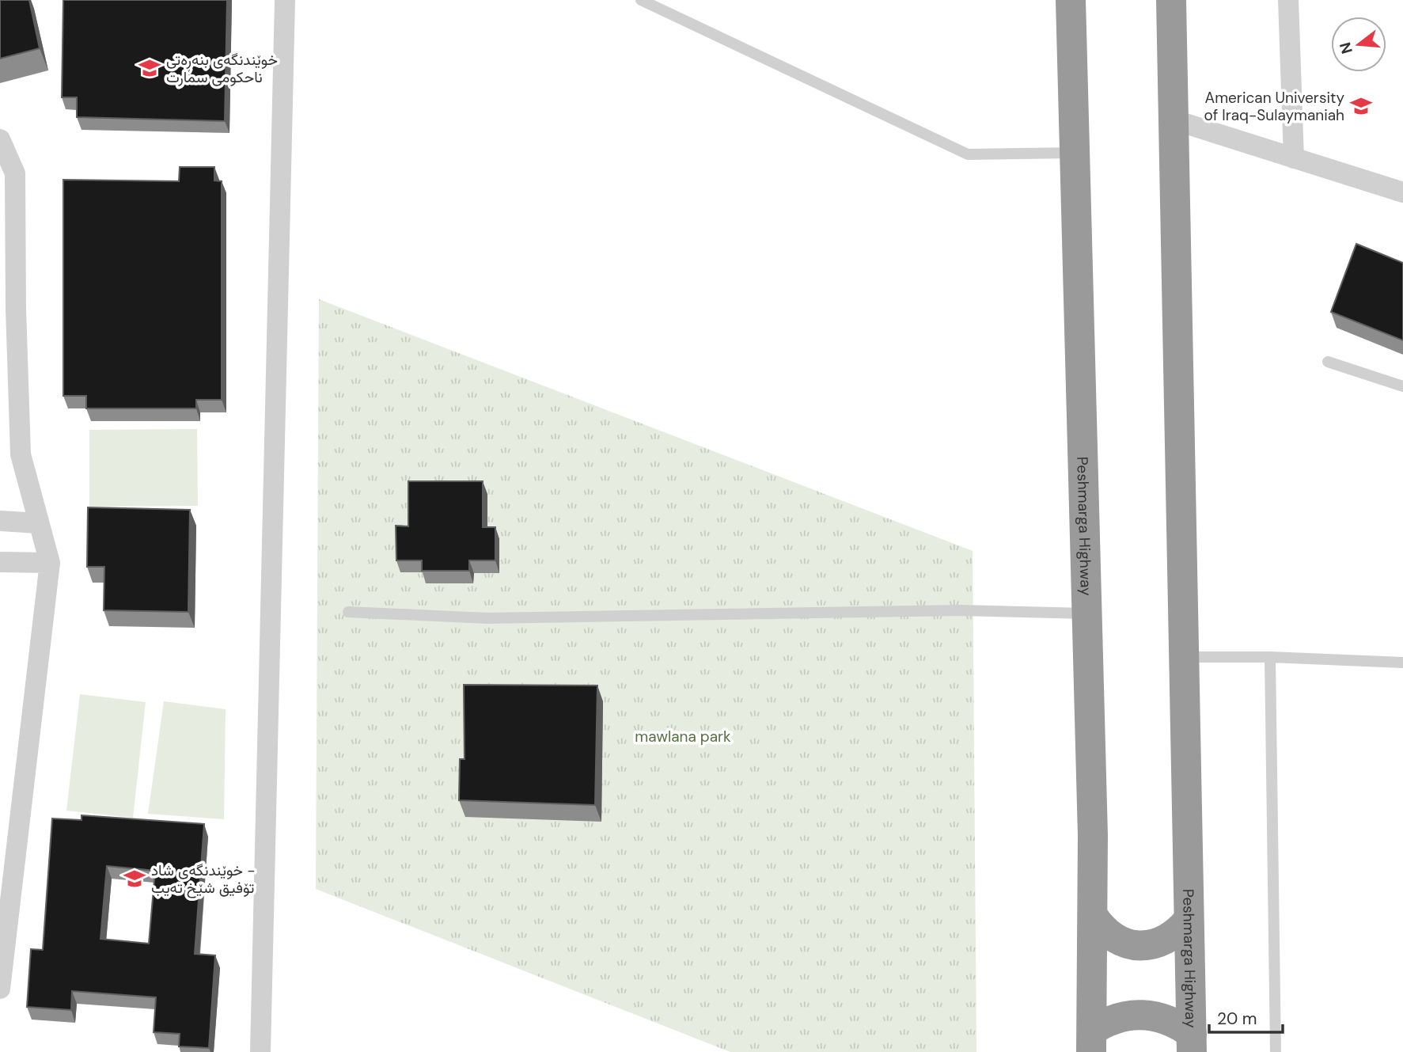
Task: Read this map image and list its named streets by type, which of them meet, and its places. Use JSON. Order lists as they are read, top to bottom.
{
  "streets": {
    "highway": ["Peshmarga Highway"]
  },
  "parks": ["mawlana park"],
  "places": {
    "school or university": ["خوێندنگەی بنەڕەتی ناحکومی سمارت", "American University of Iraq-Sulaymaniah", "خوێندنگەی شاد - تۆفیق شێخ تەیب"]
  },
  "scale_bar": "20 m",
  "north": "left"
}
